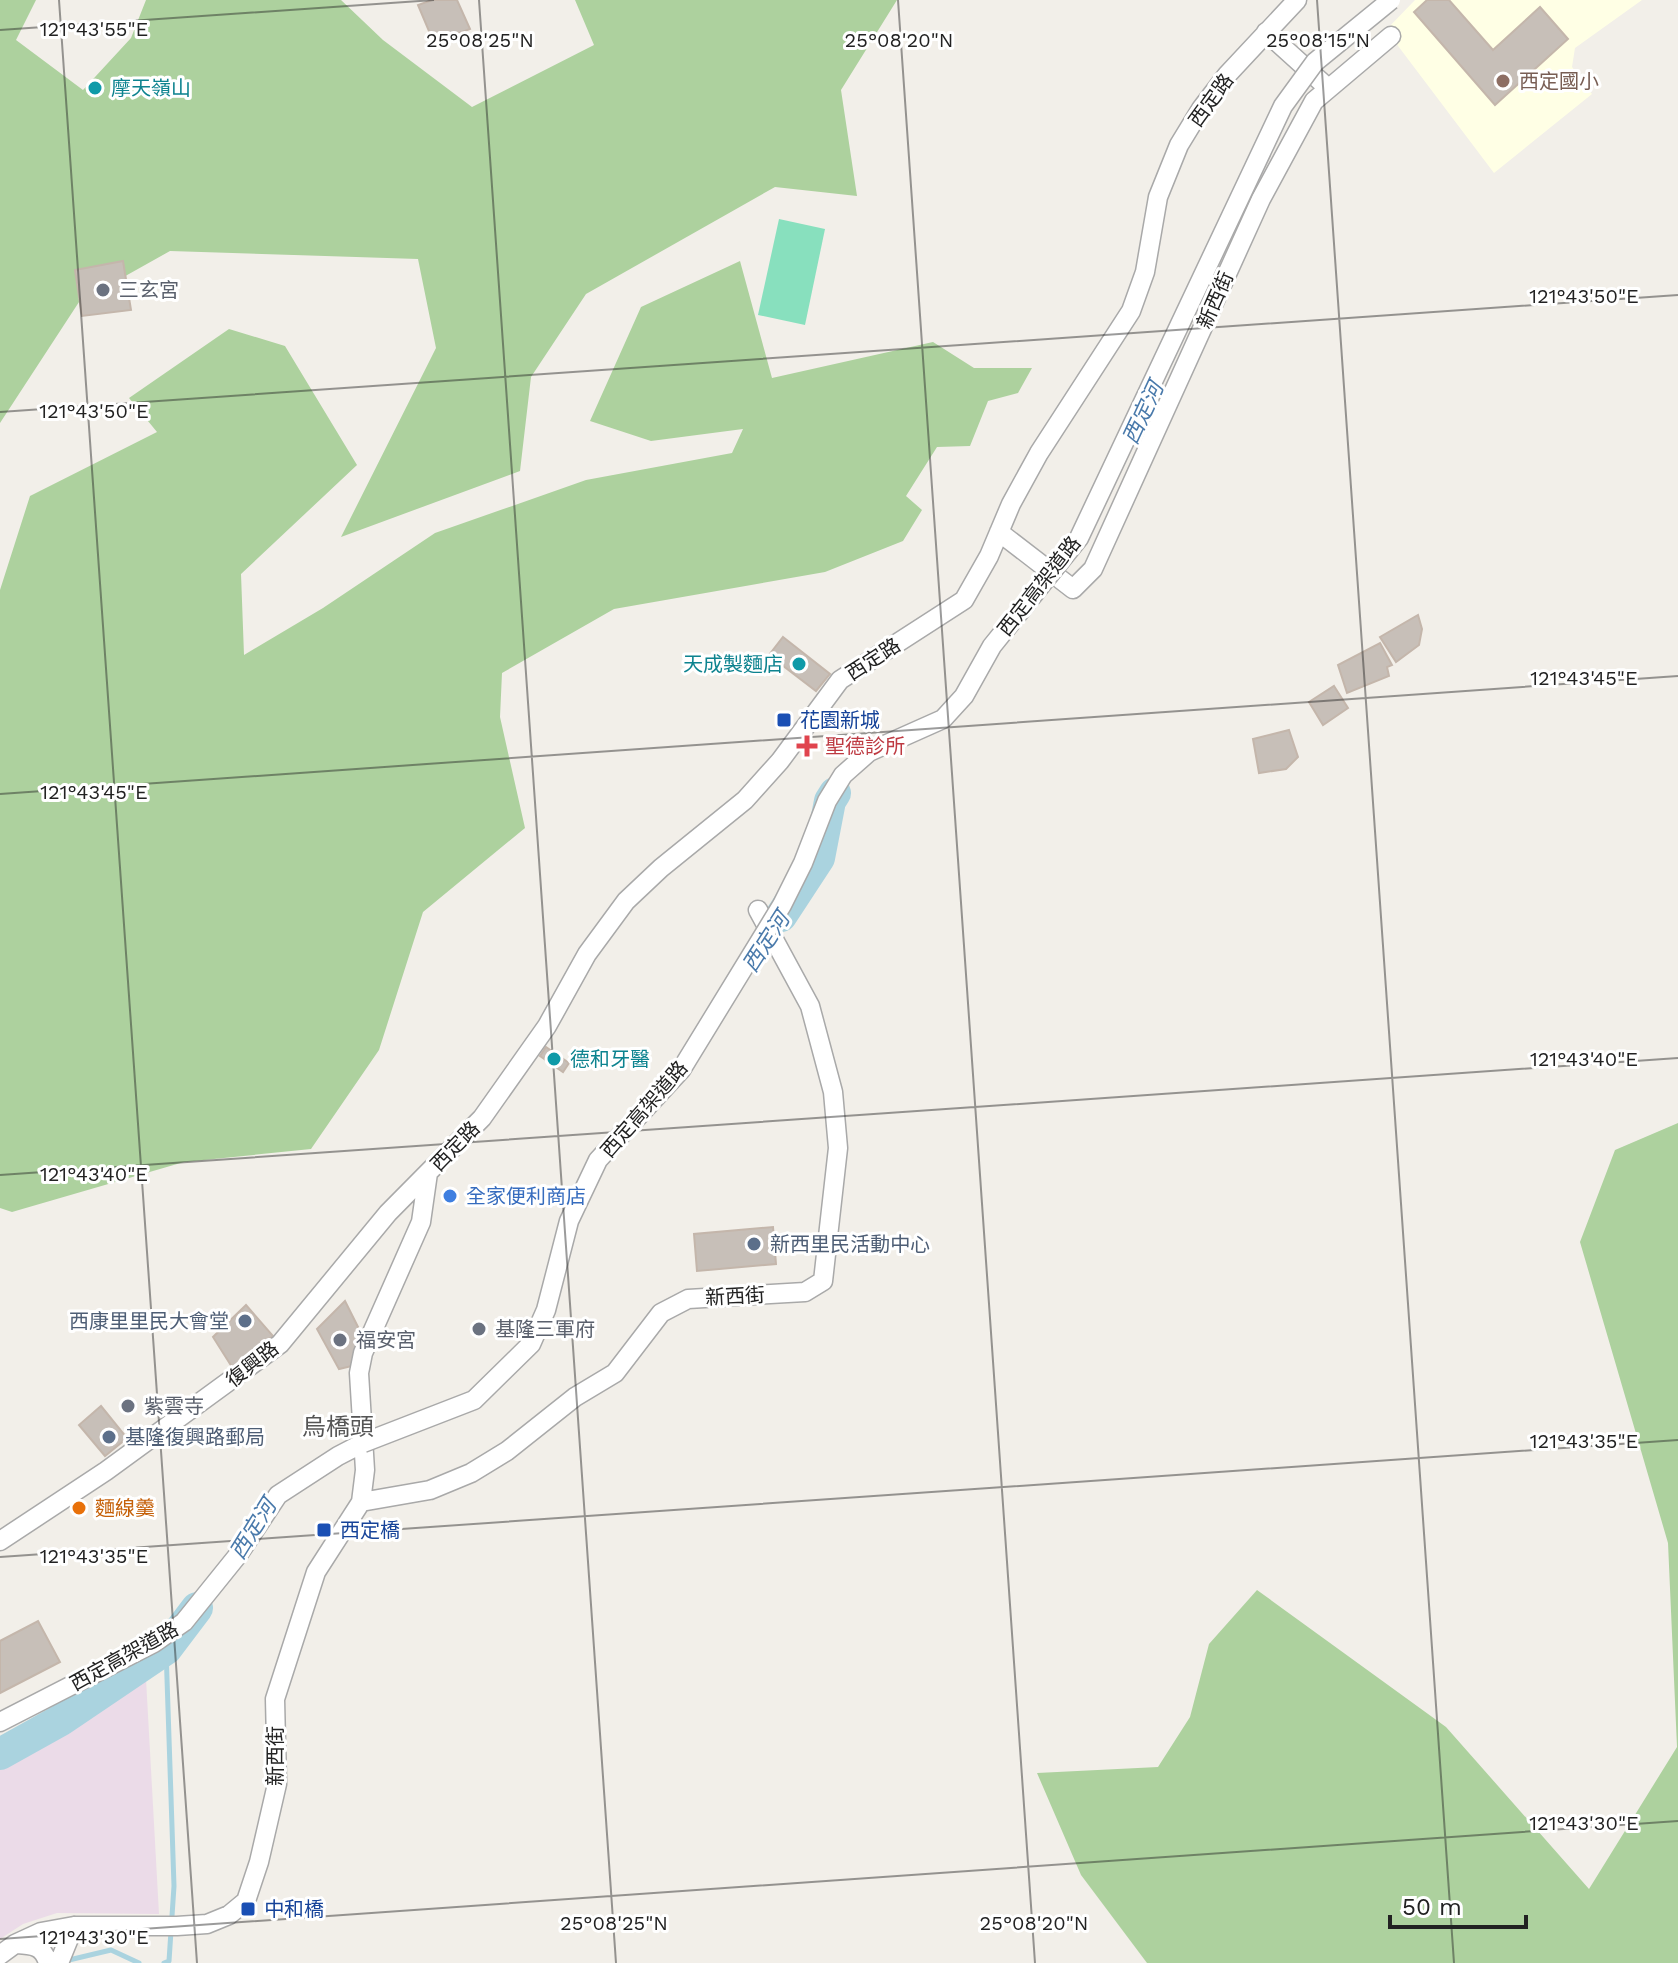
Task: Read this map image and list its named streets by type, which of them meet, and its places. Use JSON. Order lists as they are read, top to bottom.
{
  "streets": {
    "street": [
      "西定路",
      "新西街",
      "西定高架道路",
      "復興路"
    ]
  },
  "crossings": [
    ["西定路", "新西街"],
    ["西定路", "西定高架道路"],
    ["西定路", "復興路"],
    ["新西街", "西定高架道路"]
  ],
  "districts": ["烏橋頭"],
  "water": ["西定河"],
  "places": {
    "other": [
      "西定國小",
      "摩天嶺山",
      "三玄宮",
      "天成製麵店",
      "德和牙醫",
      "全家便利商店",
      "新西里民活動中心",
      "西康里里民大會堂",
      "基隆三軍府",
      "福安宮",
      "紫雲寺",
      "基隆復興路郵局",
      "麵線羹"
    ],
    "transit": ["花園新城", "西定橋", "中和橋"],
    "health": ["聖德診所"]
  },
  "scale_bar": "50 m",
  "coordinates": [
    "121°43'55\"E",
    "25°08'25\"N",
    "25°08'20\"N",
    "25°08'15\"N",
    "121°43'50\"E",
    "121°43'45\"E",
    "121°43'40\"E",
    "121°43'35\"E",
    "121°43'30\"E"
  ]
}
